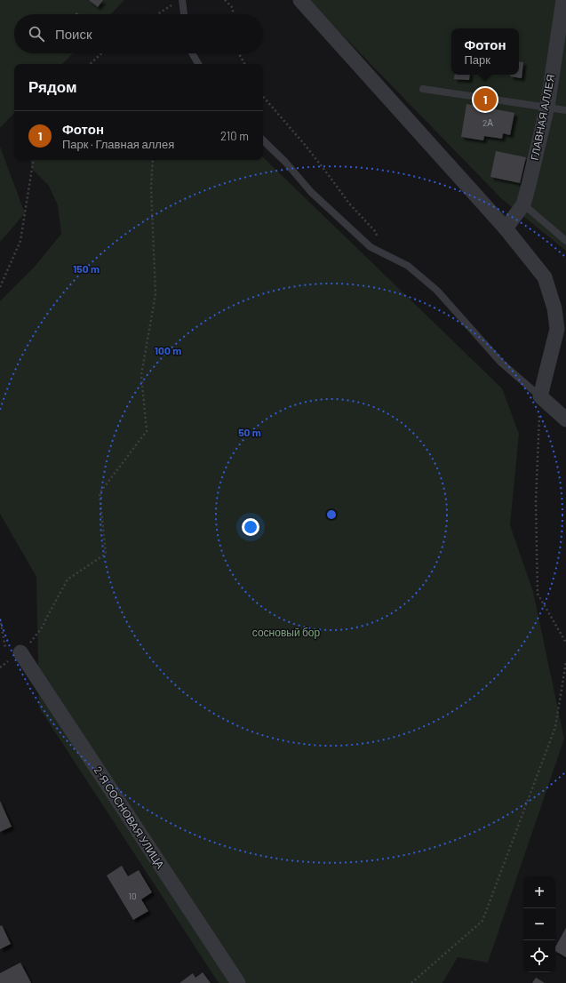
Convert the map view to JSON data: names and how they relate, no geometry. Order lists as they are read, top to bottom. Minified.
{"streets":{"street":["ГЛАВНАЯ АЛЛЕЯ","2-Я СОСНОВАЯ УЛИЦА"]},"parks":["сосновый бор"],"house_numbers":["2А","10"],"page":{"search":"Поиск","popup":["Фотон","Парк"],"heading":"Рядом","pins":"1","list":[{"mark":"1","name":"Фотон","note":"Парк · Главная аллея","value":"210 m"}],"map_buttons":["+","−"]},"rings":["150 m","100 m","50 m"]}
